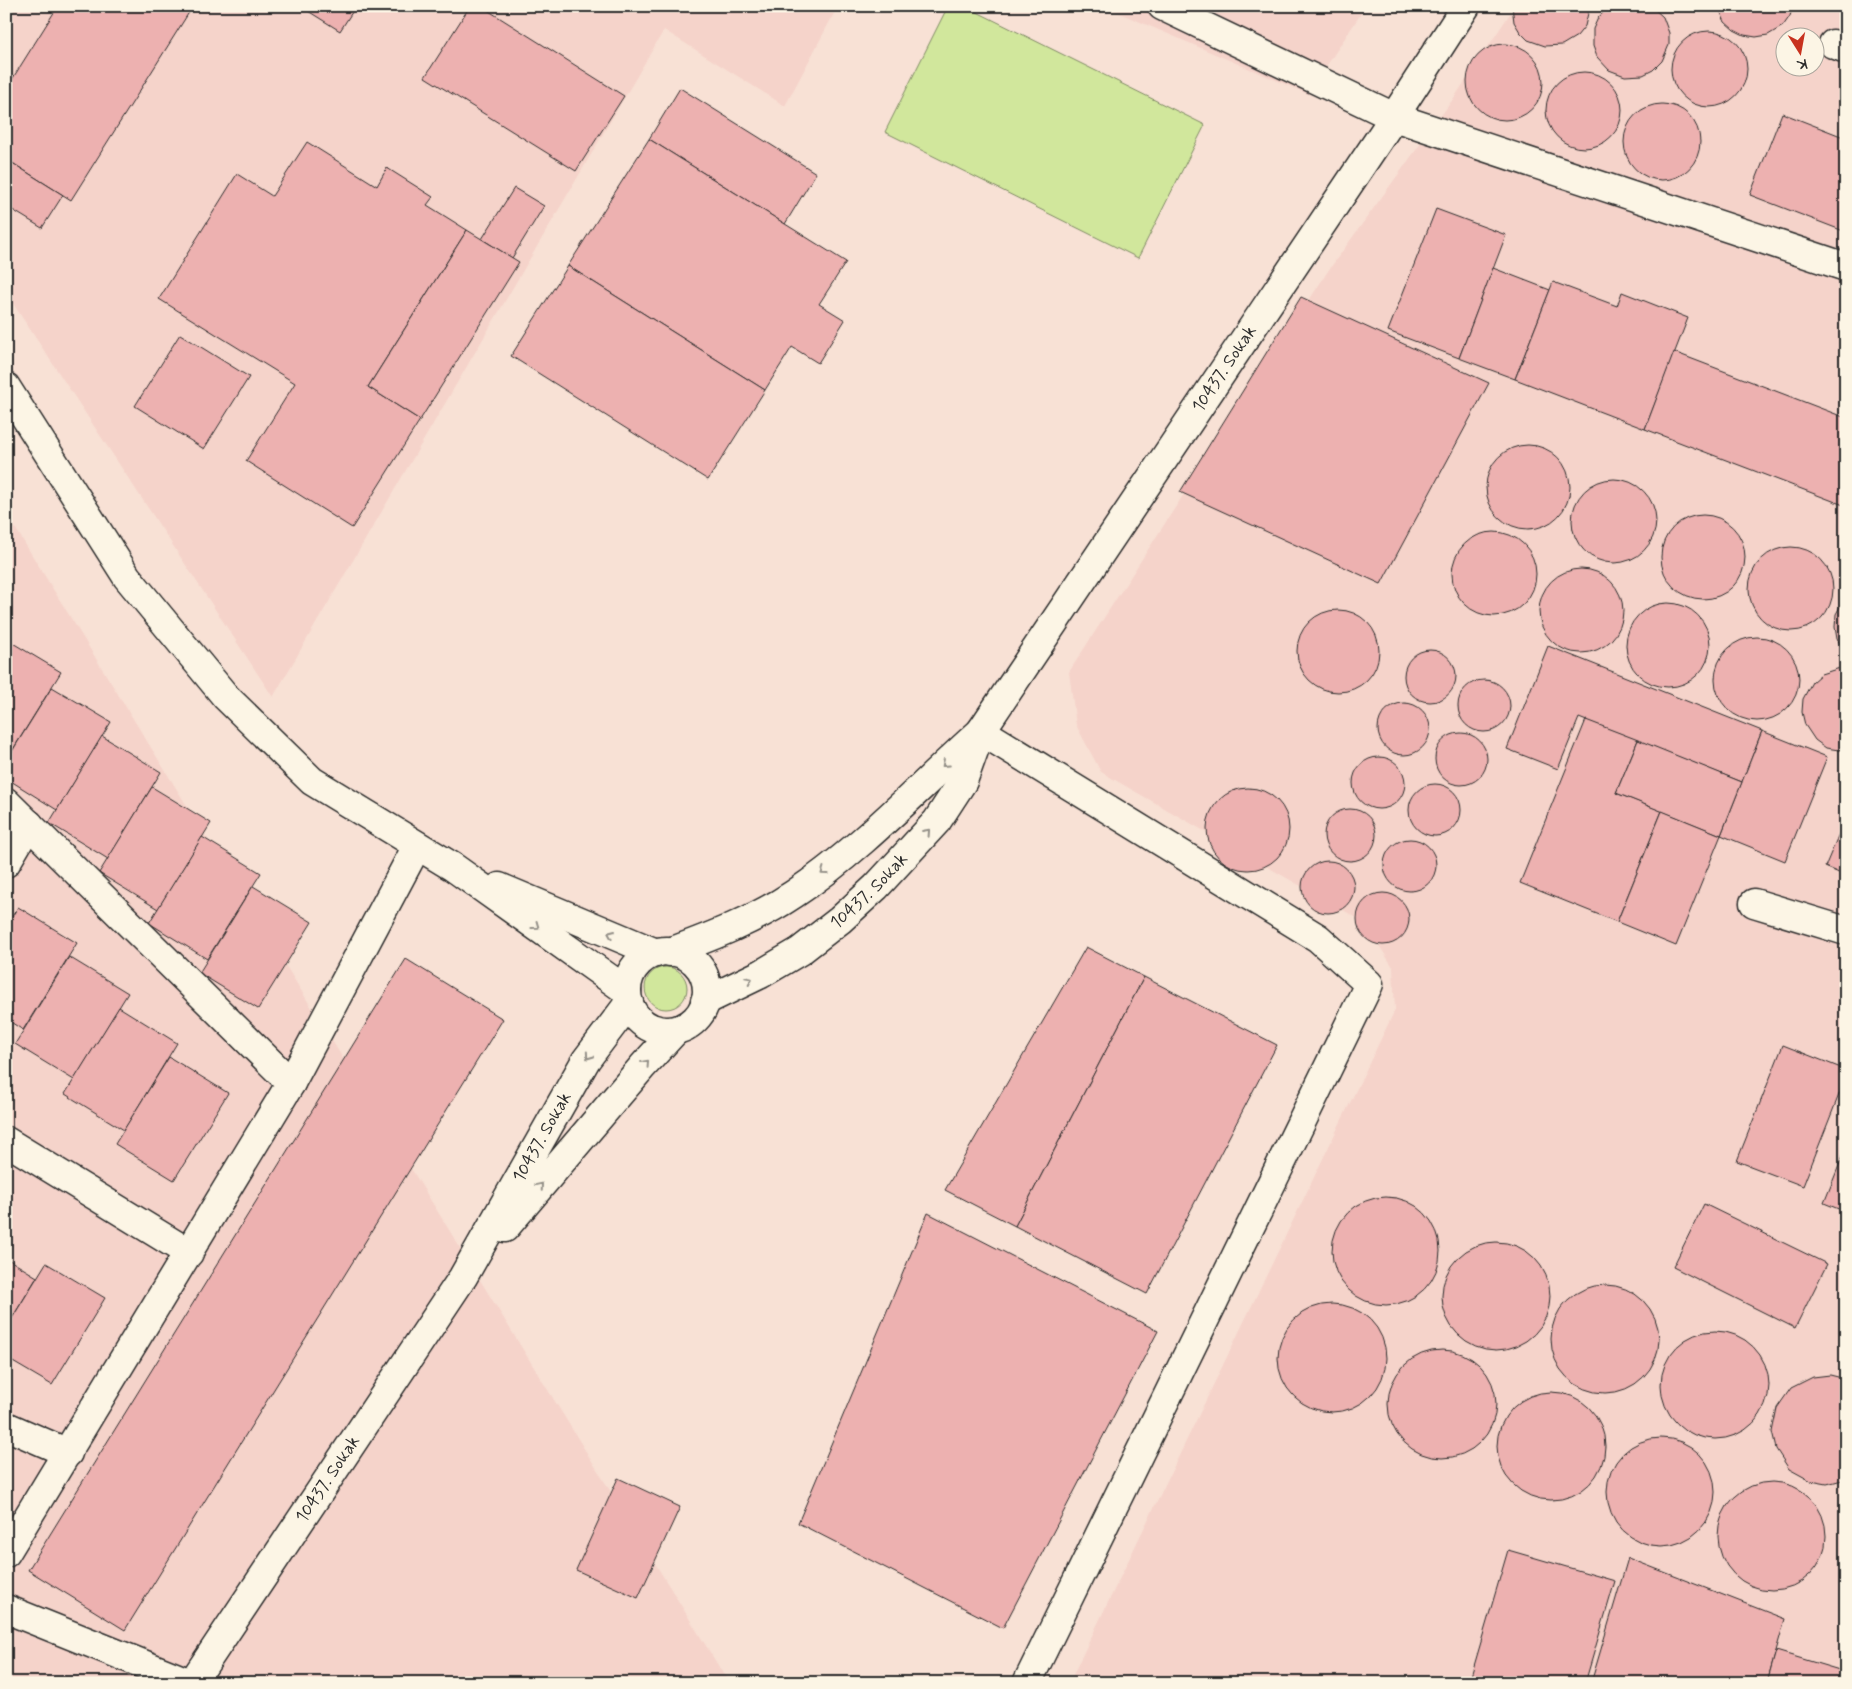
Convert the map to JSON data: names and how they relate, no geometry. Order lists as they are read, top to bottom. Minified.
{"streets":{"street":["10437. Sokak"]},"north":"bottom"}
